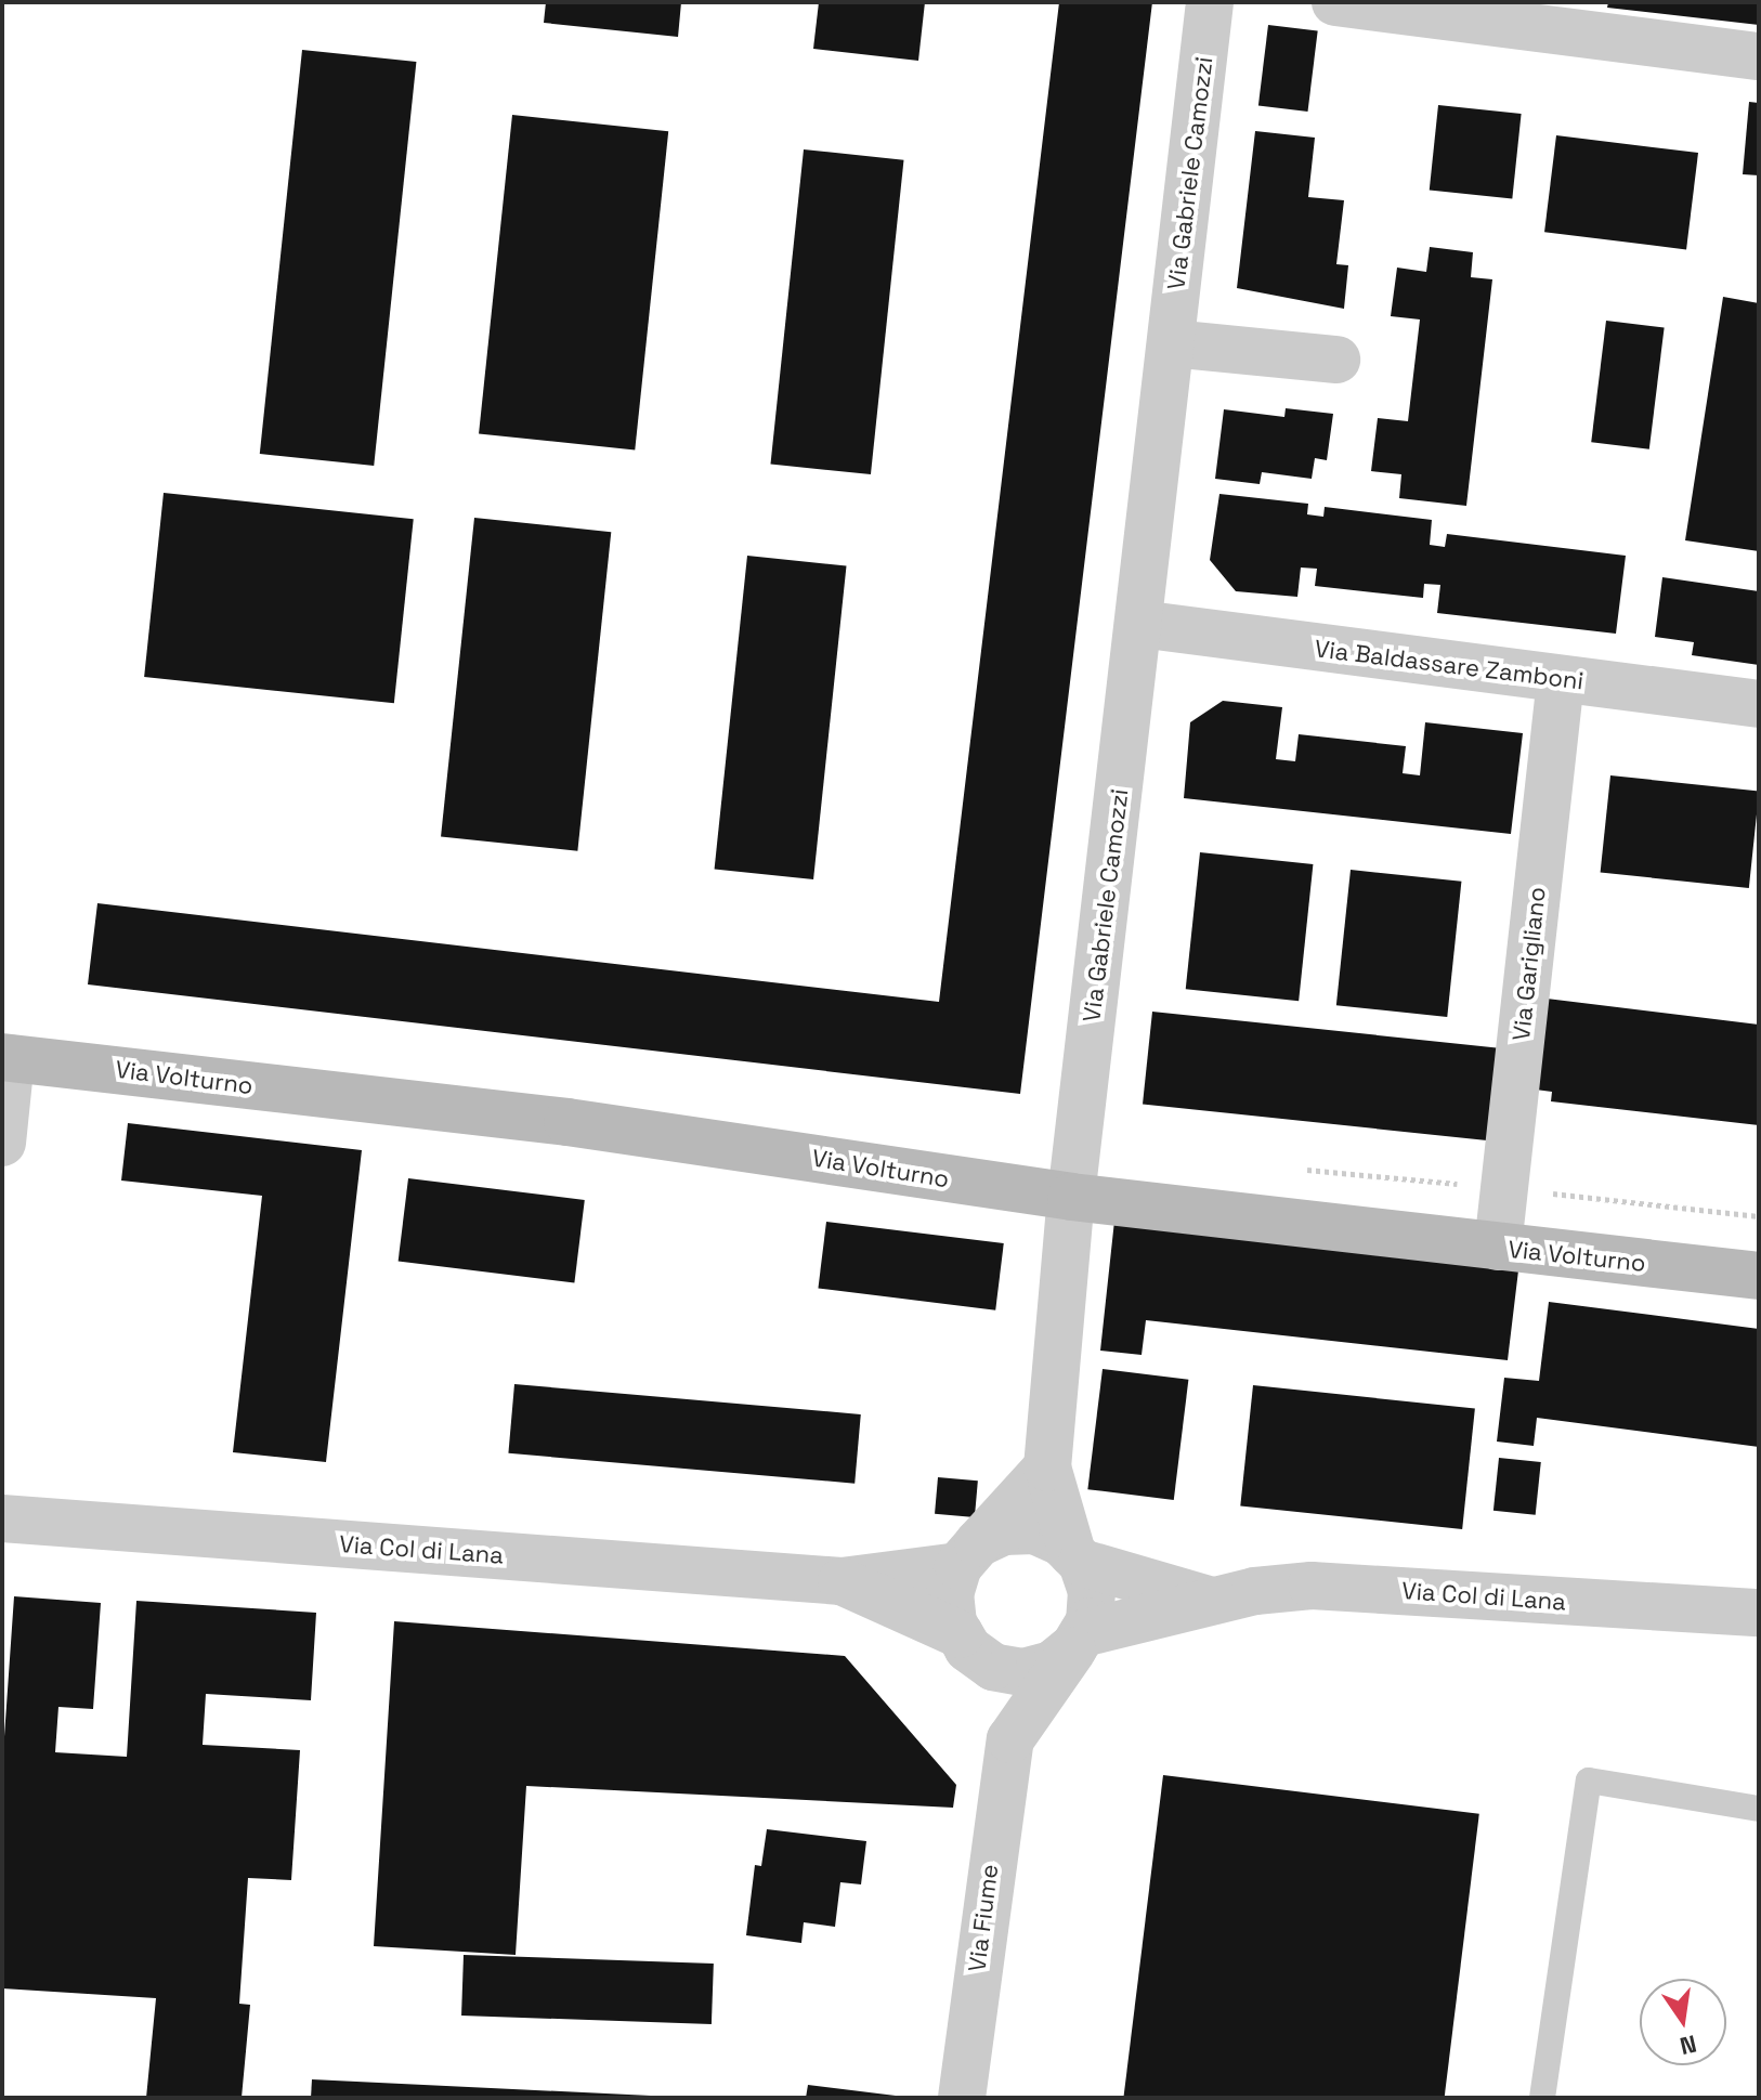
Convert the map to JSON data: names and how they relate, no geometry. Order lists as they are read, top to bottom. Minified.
{"streets":{"street":["Via Gabriele Camozzi","Via Baldassare Zamboni","Via Garigliano","Via Volturno","Via Col di Lana","Via Fiume"]},"crossings":[["Via Gabriele Camozzi","Via Baldassare Zamboni"],["Via Gabriele Camozzi","Via Volturno"],["Via Gabriele Camozzi","Via Col di Lana"],["Via Gabriele Camozzi","Via Fiume"],["Via Baldassare Zamboni","Via Garigliano"],["Via Garigliano","Via Volturno"],["Via Col di Lana","Via Fiume"]],"north":"bottom"}
